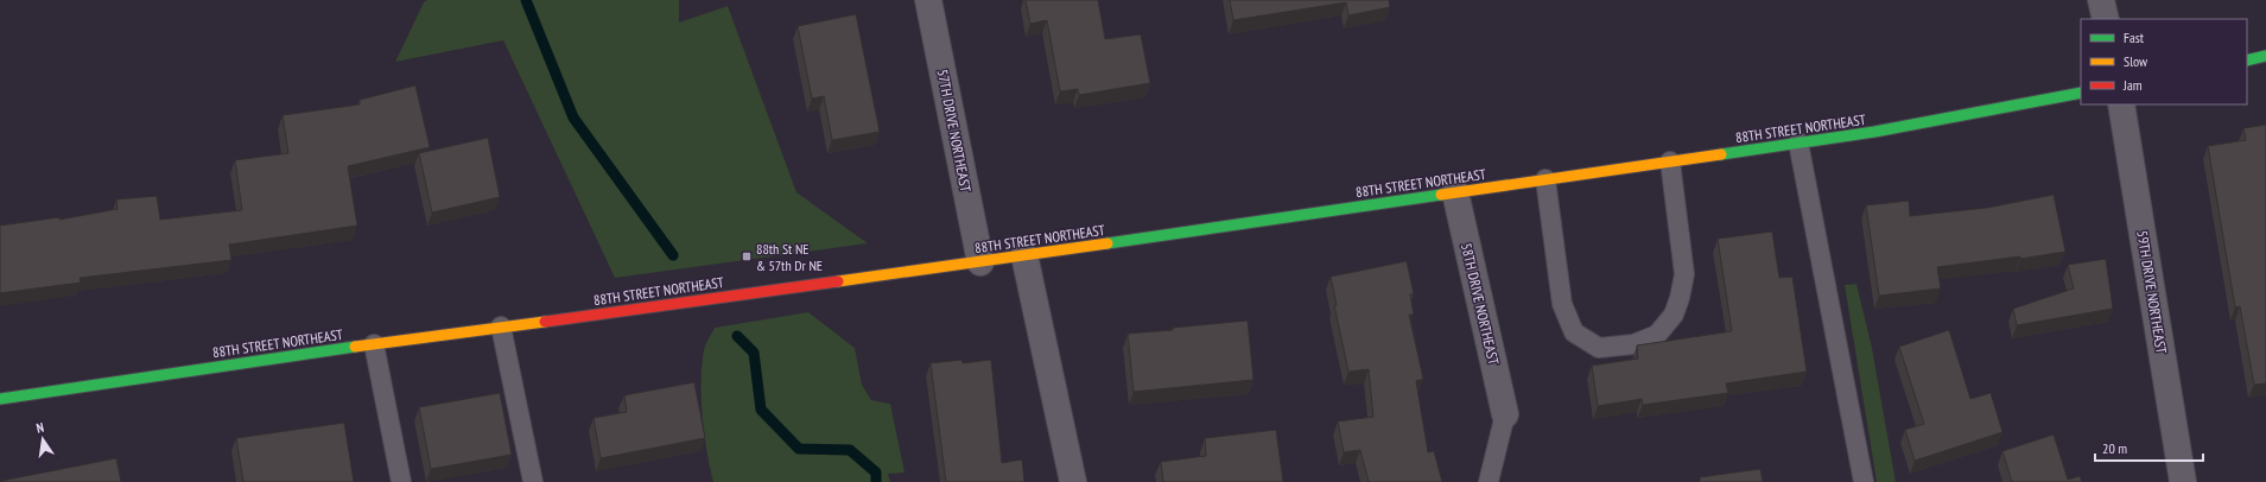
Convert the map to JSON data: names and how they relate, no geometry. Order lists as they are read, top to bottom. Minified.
{"streets":{"main road":["88TH STREET NORTHEAST"],"street":["57TH DRIVE NORTHEAST","59TH DRIVE NORTHEAST","58TH DRIVE NORTHEAST"]},"crossings":[["88TH STREET NORTHEAST","57TH DRIVE NORTHEAST"],["88TH STREET NORTHEAST","58TH DRIVE NORTHEAST"]],"places":{"transit":["88th St NE & 57th Dr NE"]},"legend":["Fast","Slow","Jam"],"scale_bar":"20 m","north":"top"}
